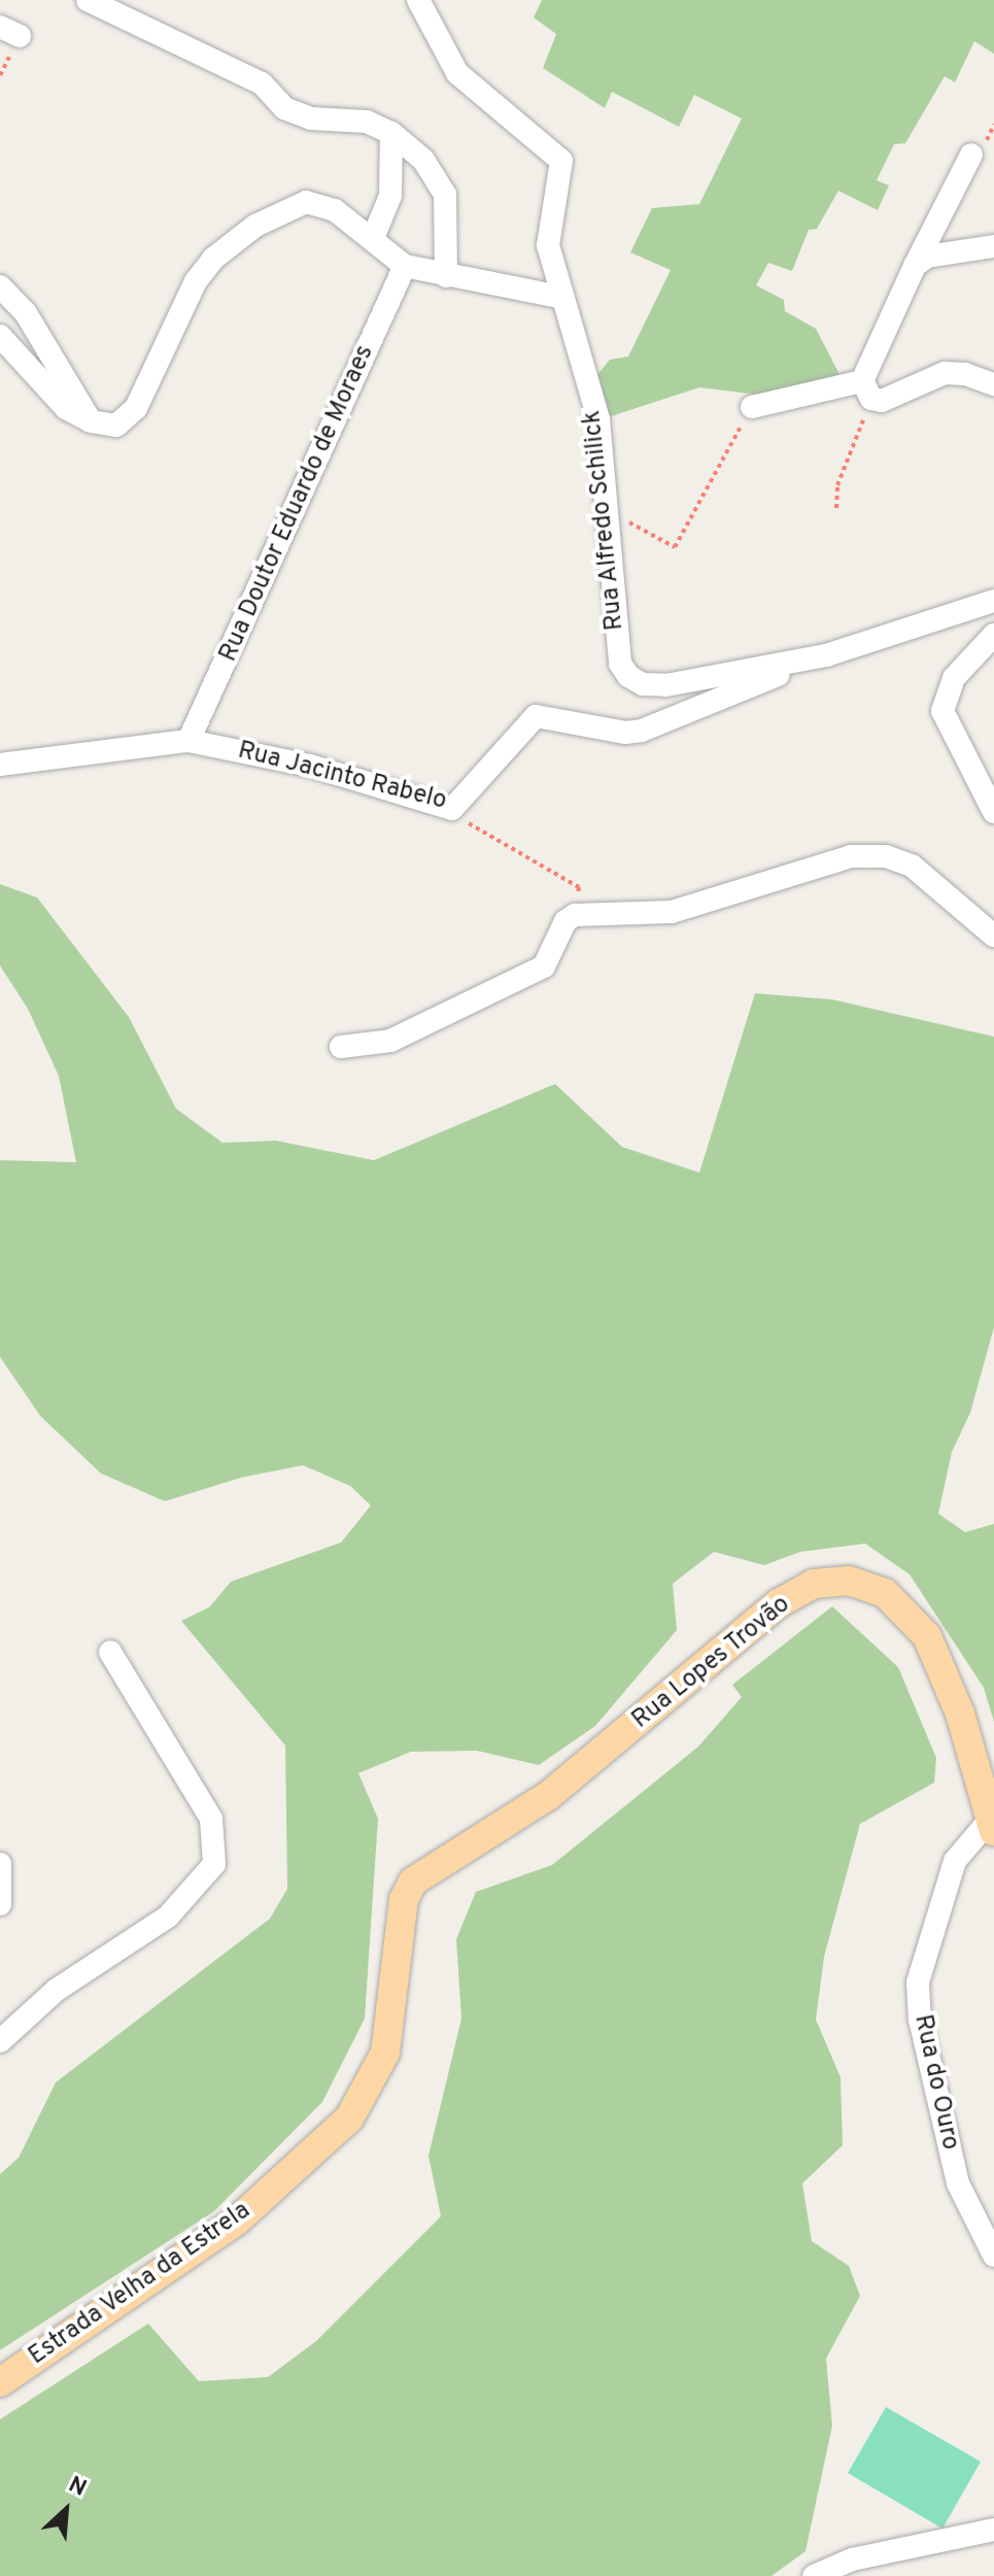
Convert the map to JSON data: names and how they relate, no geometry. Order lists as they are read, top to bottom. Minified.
{"streets":{"main road":["Rua Lopes Trovão","Estrada Velha da Estrela"],"street":["Rua Doutor Eduardo de Moraes","Rua Alfredo Schilick","Rua Jacinto Rabelo","Rua do Ouro"]},"crossings":[["Rua Doutor Eduardo de Moraes","Rua Jacinto Rabelo"],["Rua Alfredo Schilick","Rua Jacinto Rabelo"],["Rua Lopes Trovão","Rua do Ouro"],["Rua Lopes Trovão","Estrada Velha da Estrela"]],"north":"top right"}
